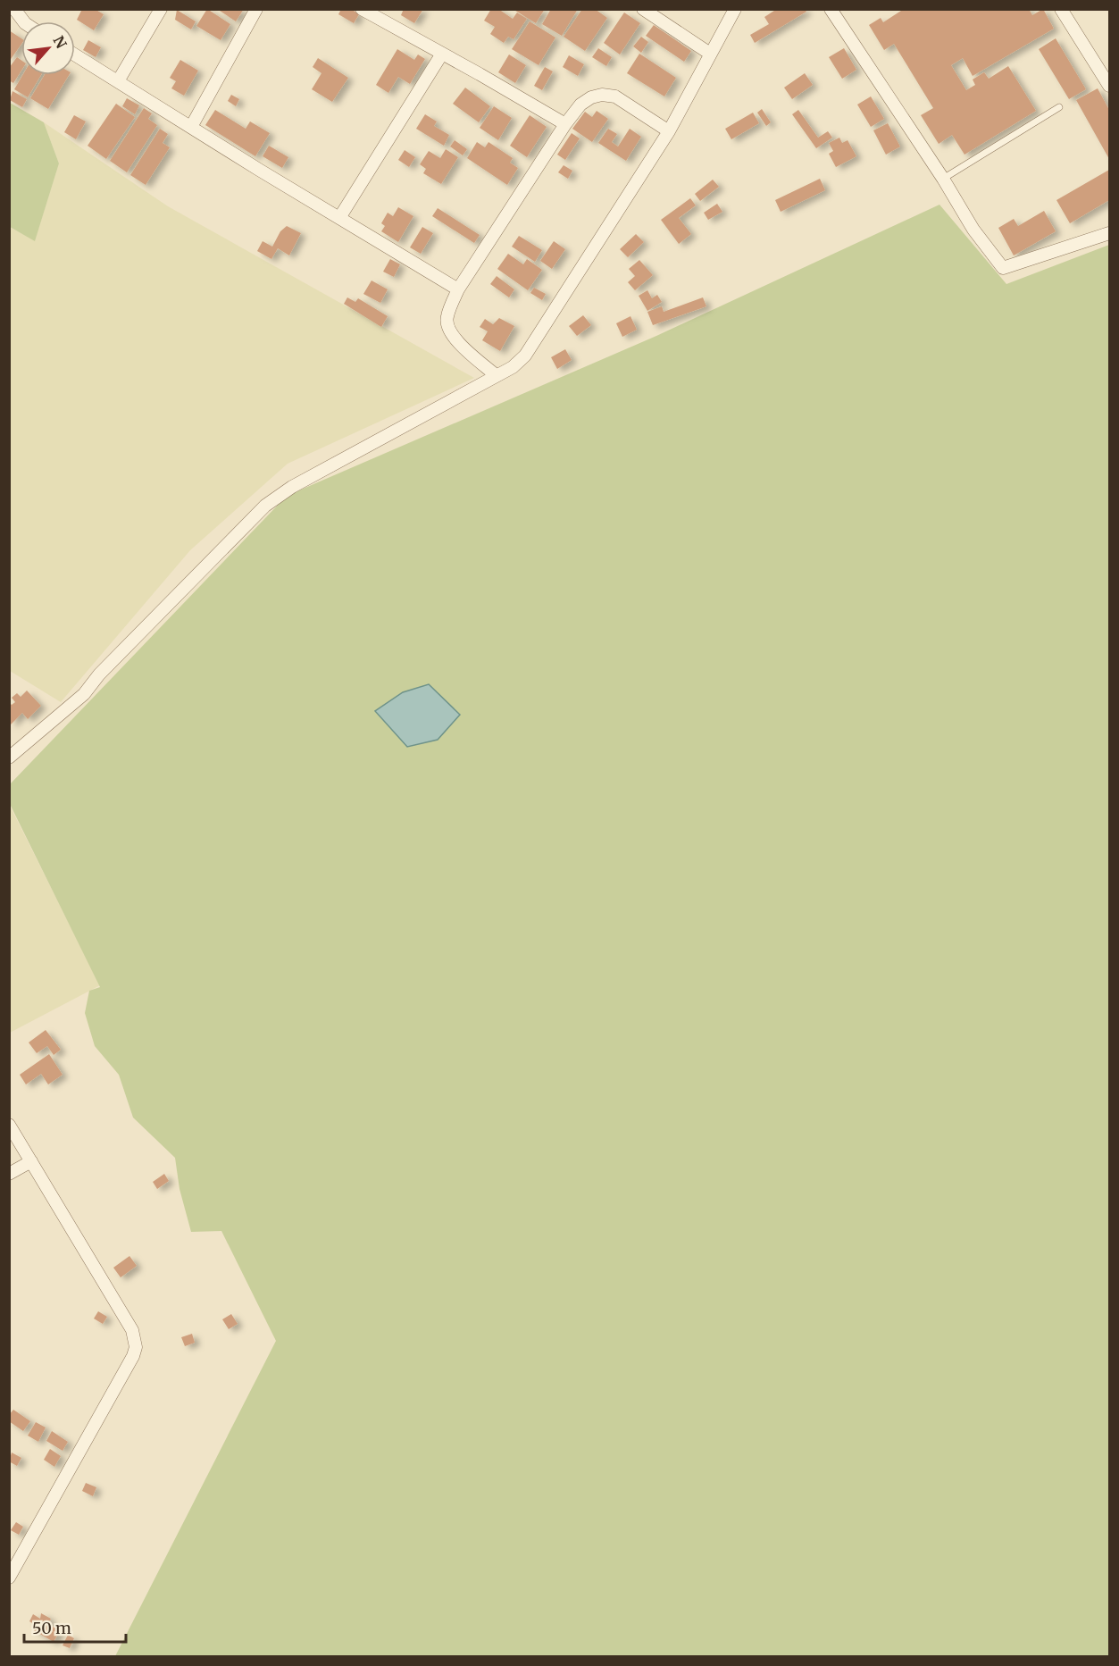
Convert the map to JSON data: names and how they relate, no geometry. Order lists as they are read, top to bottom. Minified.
{"scale_bar":"50 m","north":"top right"}
